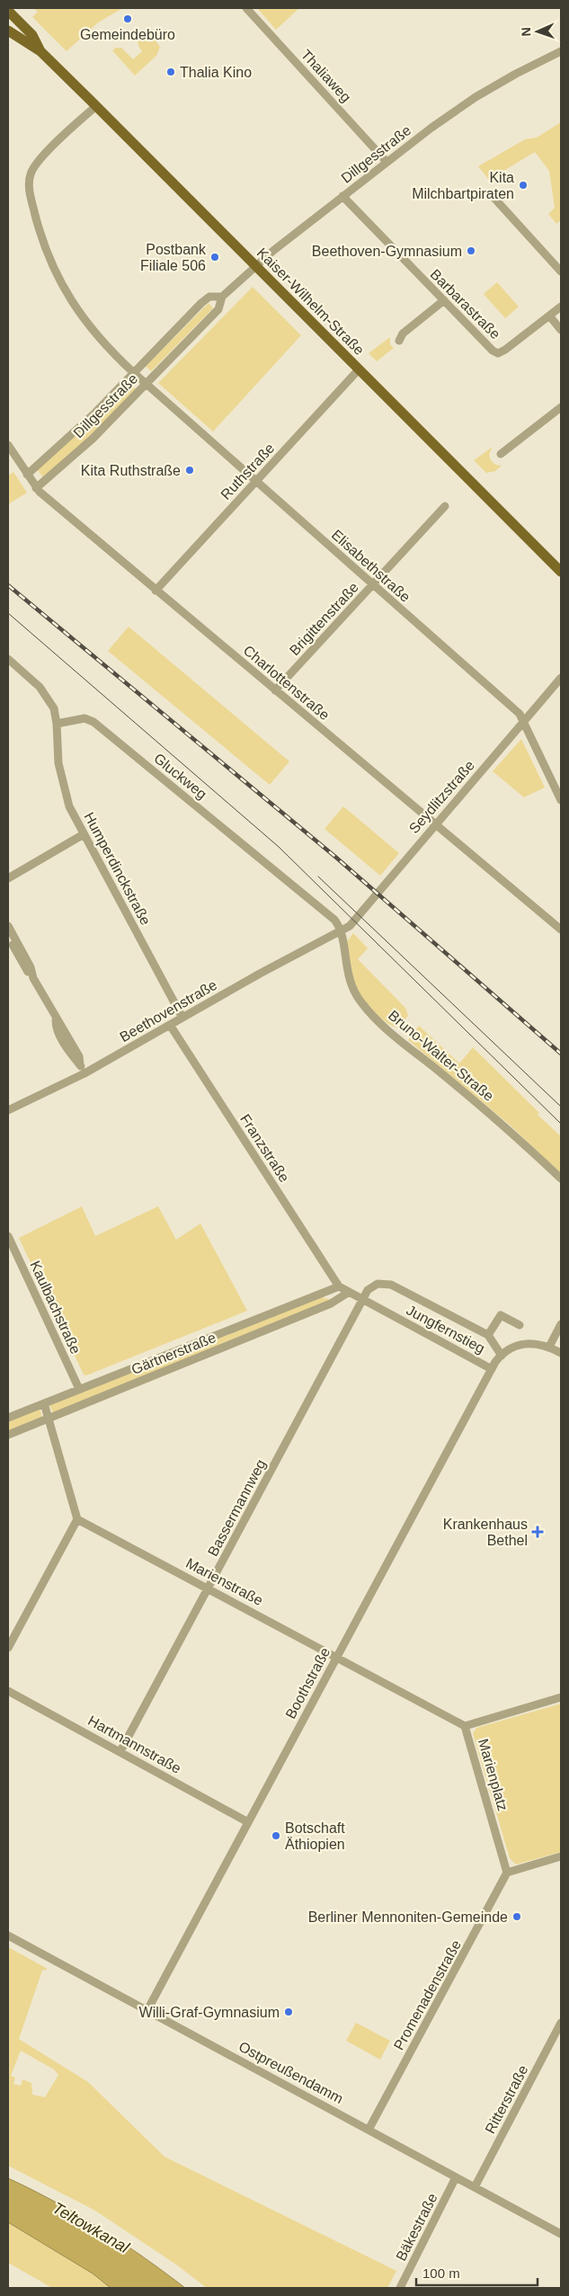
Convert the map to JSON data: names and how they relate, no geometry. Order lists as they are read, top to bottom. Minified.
{"streets":{"main road":["Kaiser-Wilhelm-Straße"],"street":["Thaliaweg","Dillgesstraße","Barbarastraße","Ruthstraße","Elisabethstraße","Brigittenstraße","Charlottenstraße","Gluckweg","Seydlitzstraße","Humperdinckstraße","Beethovenstraße","Bruno-Walter-Straße","Franzstraße","Kaulbachstraße","Jungfernstieg","Gärtnerstraße","Bassermannweg","Marienstraße","Boothstraße","Hartmannstraße","Marienplatz","Promenadenstraße","Ostpreußendamm","Ritterstraße","Bäkestraße"]},"crossings":[["Thaliaweg","Dillgesstraße"],["Dillgesstraße","Kaiser-Wilhelm-Straße"],["Dillgesstraße","Barbarastraße"],["Dillgesstraße","Elisabethstraße"],["Dillgesstraße","Charlottenstraße"],["Kaiser-Wilhelm-Straße","Ruthstraße"],["Kaiser-Wilhelm-Straße","Elisabethstraße"],["Ruthstraße","Elisabethstraße"],["Ruthstraße","Charlottenstraße"],["Elisabethstraße","Brigittenstraße"],["Elisabethstraße","Seydlitzstraße"],["Brigittenstraße","Charlottenstraße"],["Charlottenstraße","Seydlitzstraße"],["Gluckweg","Seydlitzstraße"],["Gluckweg","Humperdinckstraße"],["Gluckweg","Beethovenstraße"],["Gluckweg","Bruno-Walter-Straße"],["Seydlitzstraße","Beethovenstraße"],["Seydlitzstraße","Bruno-Walter-Straße"],["Humperdinckstraße","Beethovenstraße"],["Beethovenstraße","Bruno-Walter-Straße"],["Beethovenstraße","Franzstraße"],["Franzstraße","Jungfernstieg"],["Franzstraße","Gärtnerstraße"],["Kaulbachstraße","Gärtnerstraße"],["Jungfernstieg","Gärtnerstraße"],["Jungfernstieg","Bassermannweg"],["Jungfernstieg","Boothstraße"],["Bassermannweg","Marienstraße"],["Bassermannweg","Hartmannstraße"],["Marienstraße","Boothstraße"],["Marienstraße","Marienplatz"],["Boothstraße","Hartmannstraße"],["Boothstraße","Ostpreußendamm"],["Marienplatz","Promenadenstraße"],["Promenadenstraße","Ostpreußendamm"],["Ostpreußendamm","Ritterstraße"],["Ostpreußendamm","Bäkestraße"]],"water":["Teltowkanal"],"places":{"other":["Gemeindebüro","Thalia Kino","Kita Milchbartpiraten","Beethoven-Gymnasium","Postbank Filiale 506","Kita Ruthstraße","Botschaft Äthiopien","Berliner Mennoniten-Gemeinde","Willi-Graf-Gymnasium"],"health":["Krankenhaus Bethel"]},"scale_bar":"100 m","north":"left"}
